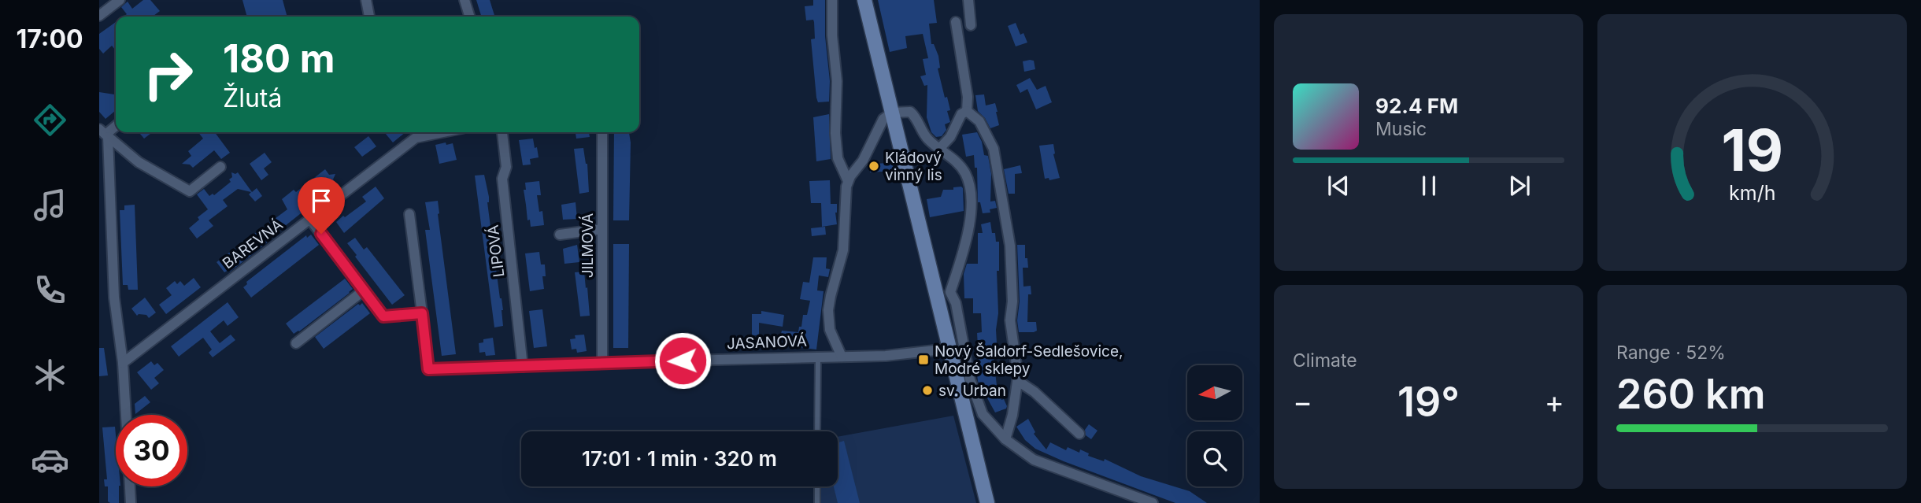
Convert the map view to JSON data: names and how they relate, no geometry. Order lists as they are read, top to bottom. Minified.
{"streets":{"street":["BAREVNÁ","JILMOVÁ","LIPOVÁ","JASANOVÁ"]},"crossings":[["JILMOVÁ","JASANOVÁ"],["LIPOVÁ","JASANOVÁ"]],"places":{"other":["Kládový vinný lis","sv. Urban"],"transit":["Nový Šaldorf-Sedlešovice, Modré sklepy"]},"north":"left","page":{"tabs":"17:00","turn":["180 m","Žlutá"],"song":["92.4 FM","Music"],"tile":["Climate",["Range · 52%","260 km"]],"heat":["−","19°","+"],"limit":"30","trip":"17:01 · 1 min · 320 m","gauge":["19","km/h"]}}
